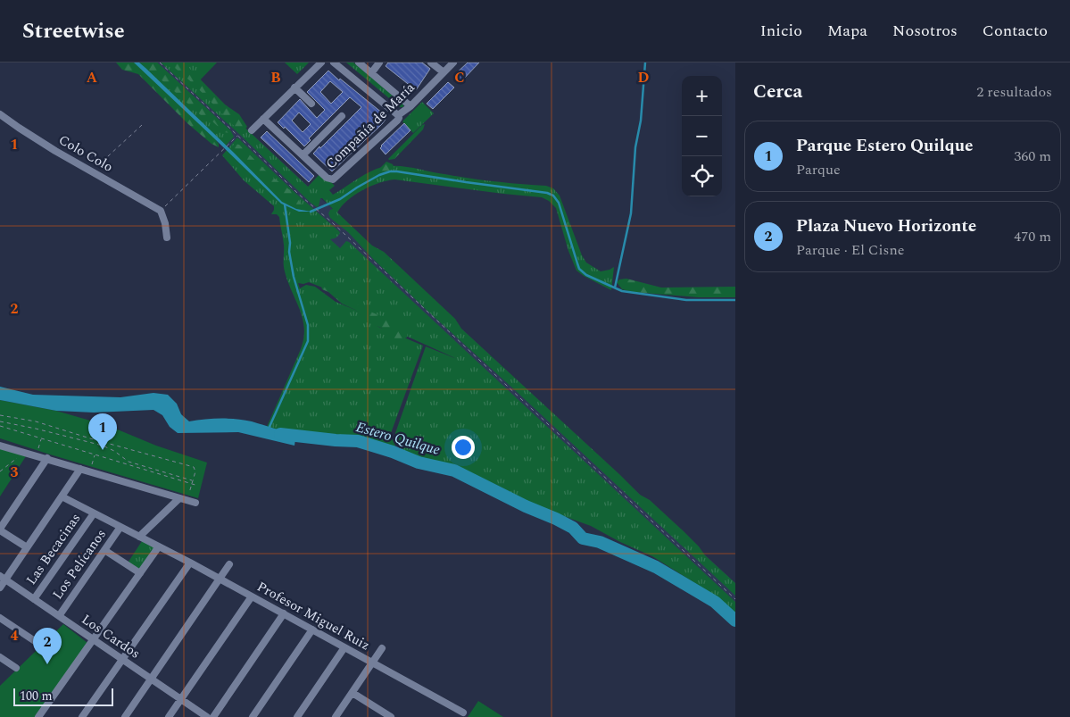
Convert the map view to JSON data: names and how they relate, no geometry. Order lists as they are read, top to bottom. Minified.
{"streets":{"street":["Compañía de María","Colo Colo","Las Becacinas","Los Pelícanos","Profesor Miguel Ruiz","Los Cardos"]},"crossings":[["Las Becacinas","Profesor Miguel Ruiz"],["Las Becacinas","Los Cardos"],["Los Pelícanos","Profesor Miguel Ruiz"],["Los Pelícanos","Los Cardos"]],"water":["Estero Quilque"],"scale_bar":"100 m","page":{"header":"Streetwise","nav":["Inicio","Mapa","Nosotros","Contacto"],"heading":["Cerca","2 resultados"],"map_buttons":["+","−"],"list":[{"mark":"1","name":"Parque Estero Quilque","note":"Parque","value":"360 m"},{"mark":"2","name":"Plaza Nuevo Horizonte","note":"Parque · El Cisne","value":"470 m"}],"pins":["1","2"],"scale":"100 m"},"grid":{"columns":["A","B","C","D"],"rows":["1","2","3","4"]}}
